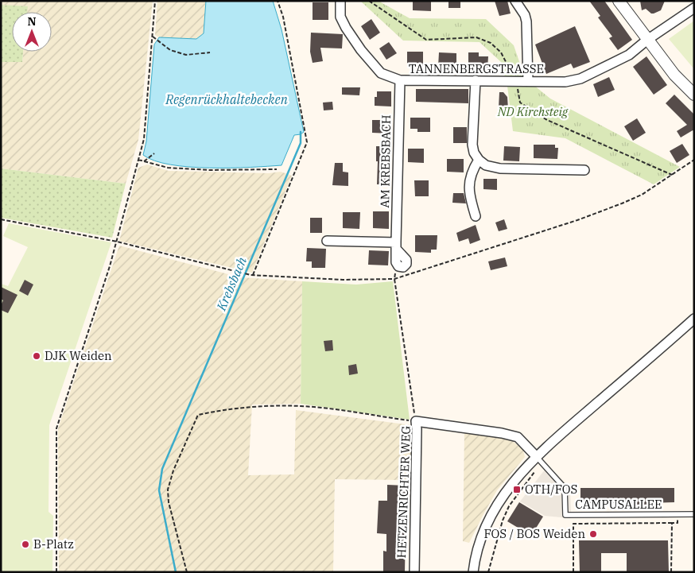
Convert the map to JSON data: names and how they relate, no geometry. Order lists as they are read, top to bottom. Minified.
{"streets":{"street":["TANNENBERGSTRASSE","AM KREBSBACH","HETZENRICHTER WEG"],"lane":["CAMPUSALLEE"]},"crossings":[["TANNENBERGSTRASSE","AM KREBSBACH"],["HETZENRICHTER WEG","CAMPUSALLEE"]],"water":["Regenrückhaltebecken","Krebsbach"],"parks":["ND Kirchsteig"],"places":{"other":["DJK Weiden","FOS / BOS Weiden","B-Platz"],"transit":["OTH/FOS"]},"north":"top"}
